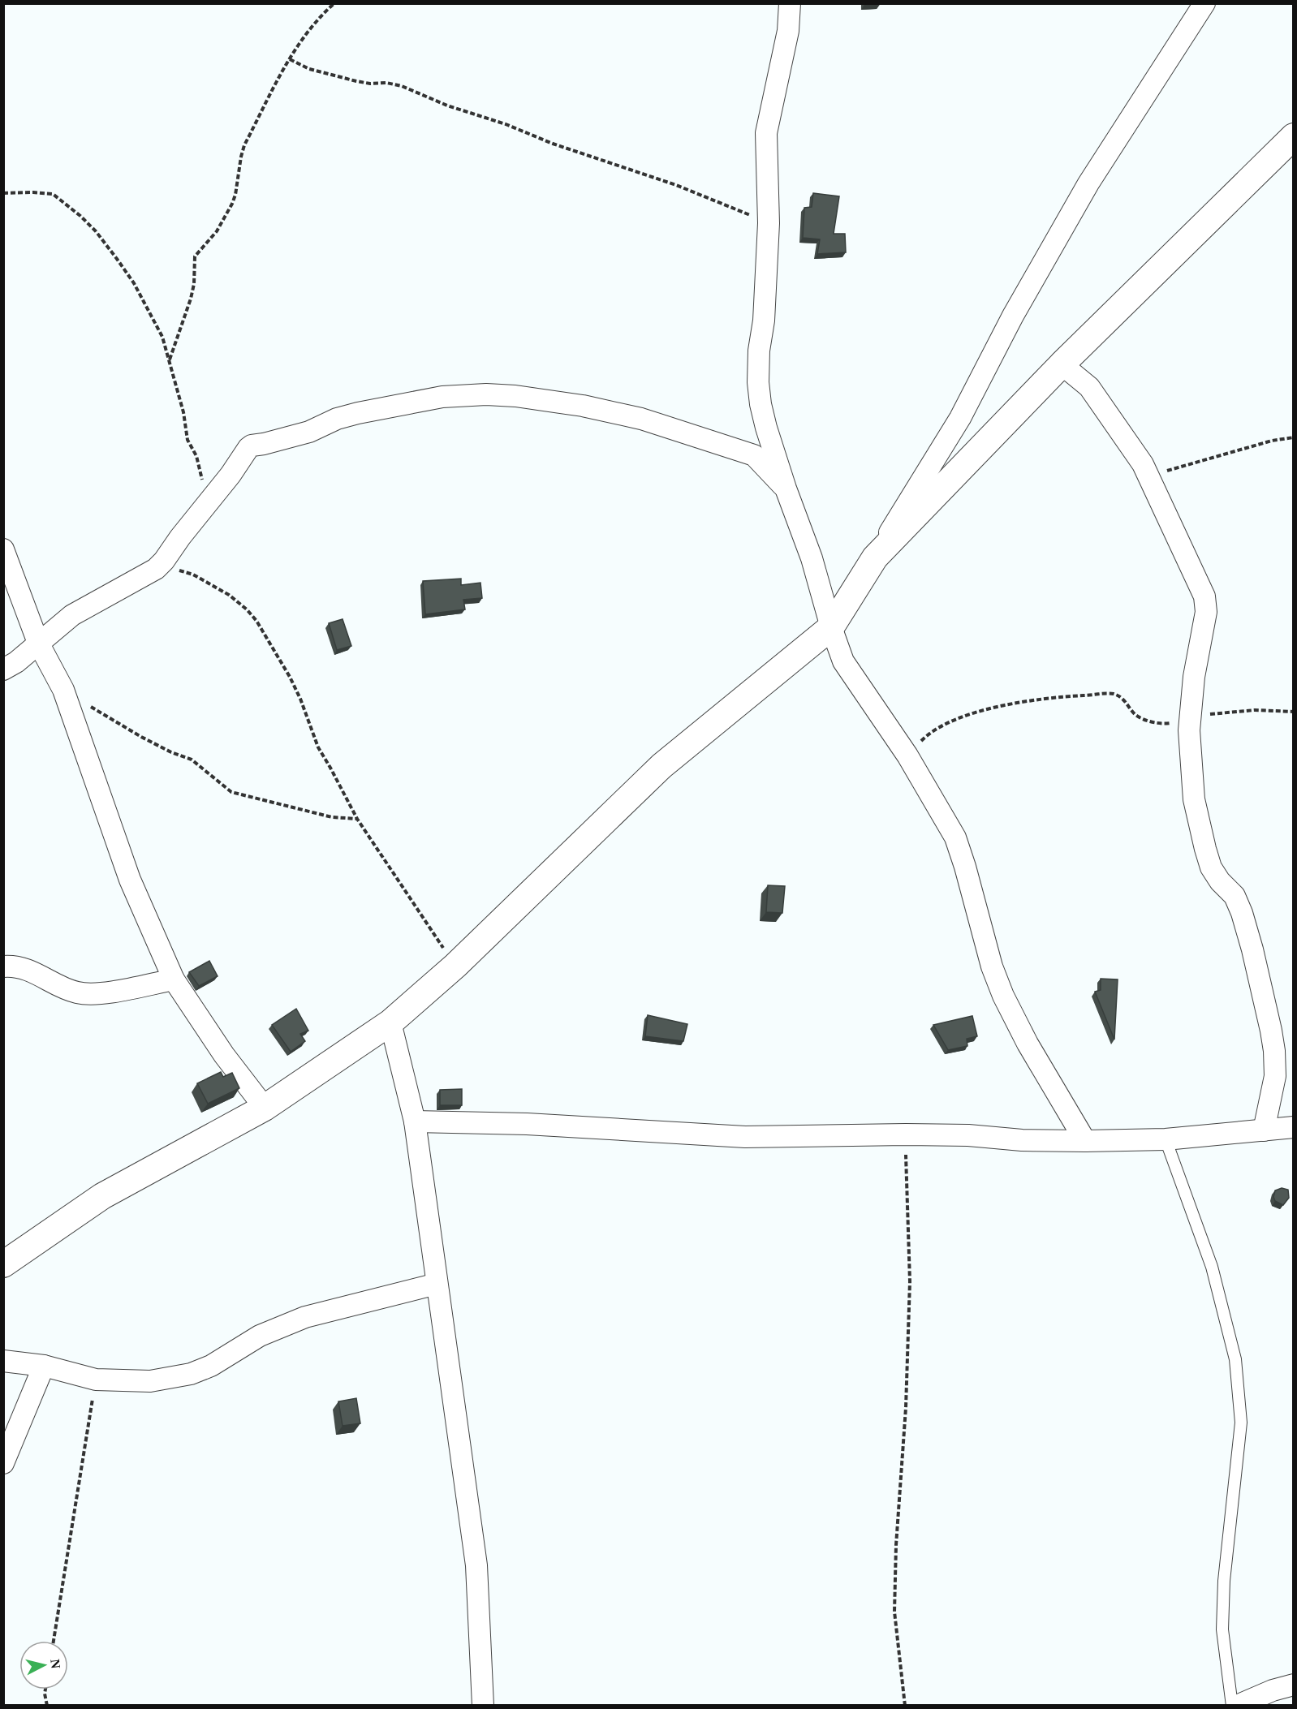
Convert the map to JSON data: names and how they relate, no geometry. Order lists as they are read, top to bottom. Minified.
{"north":"right"}
